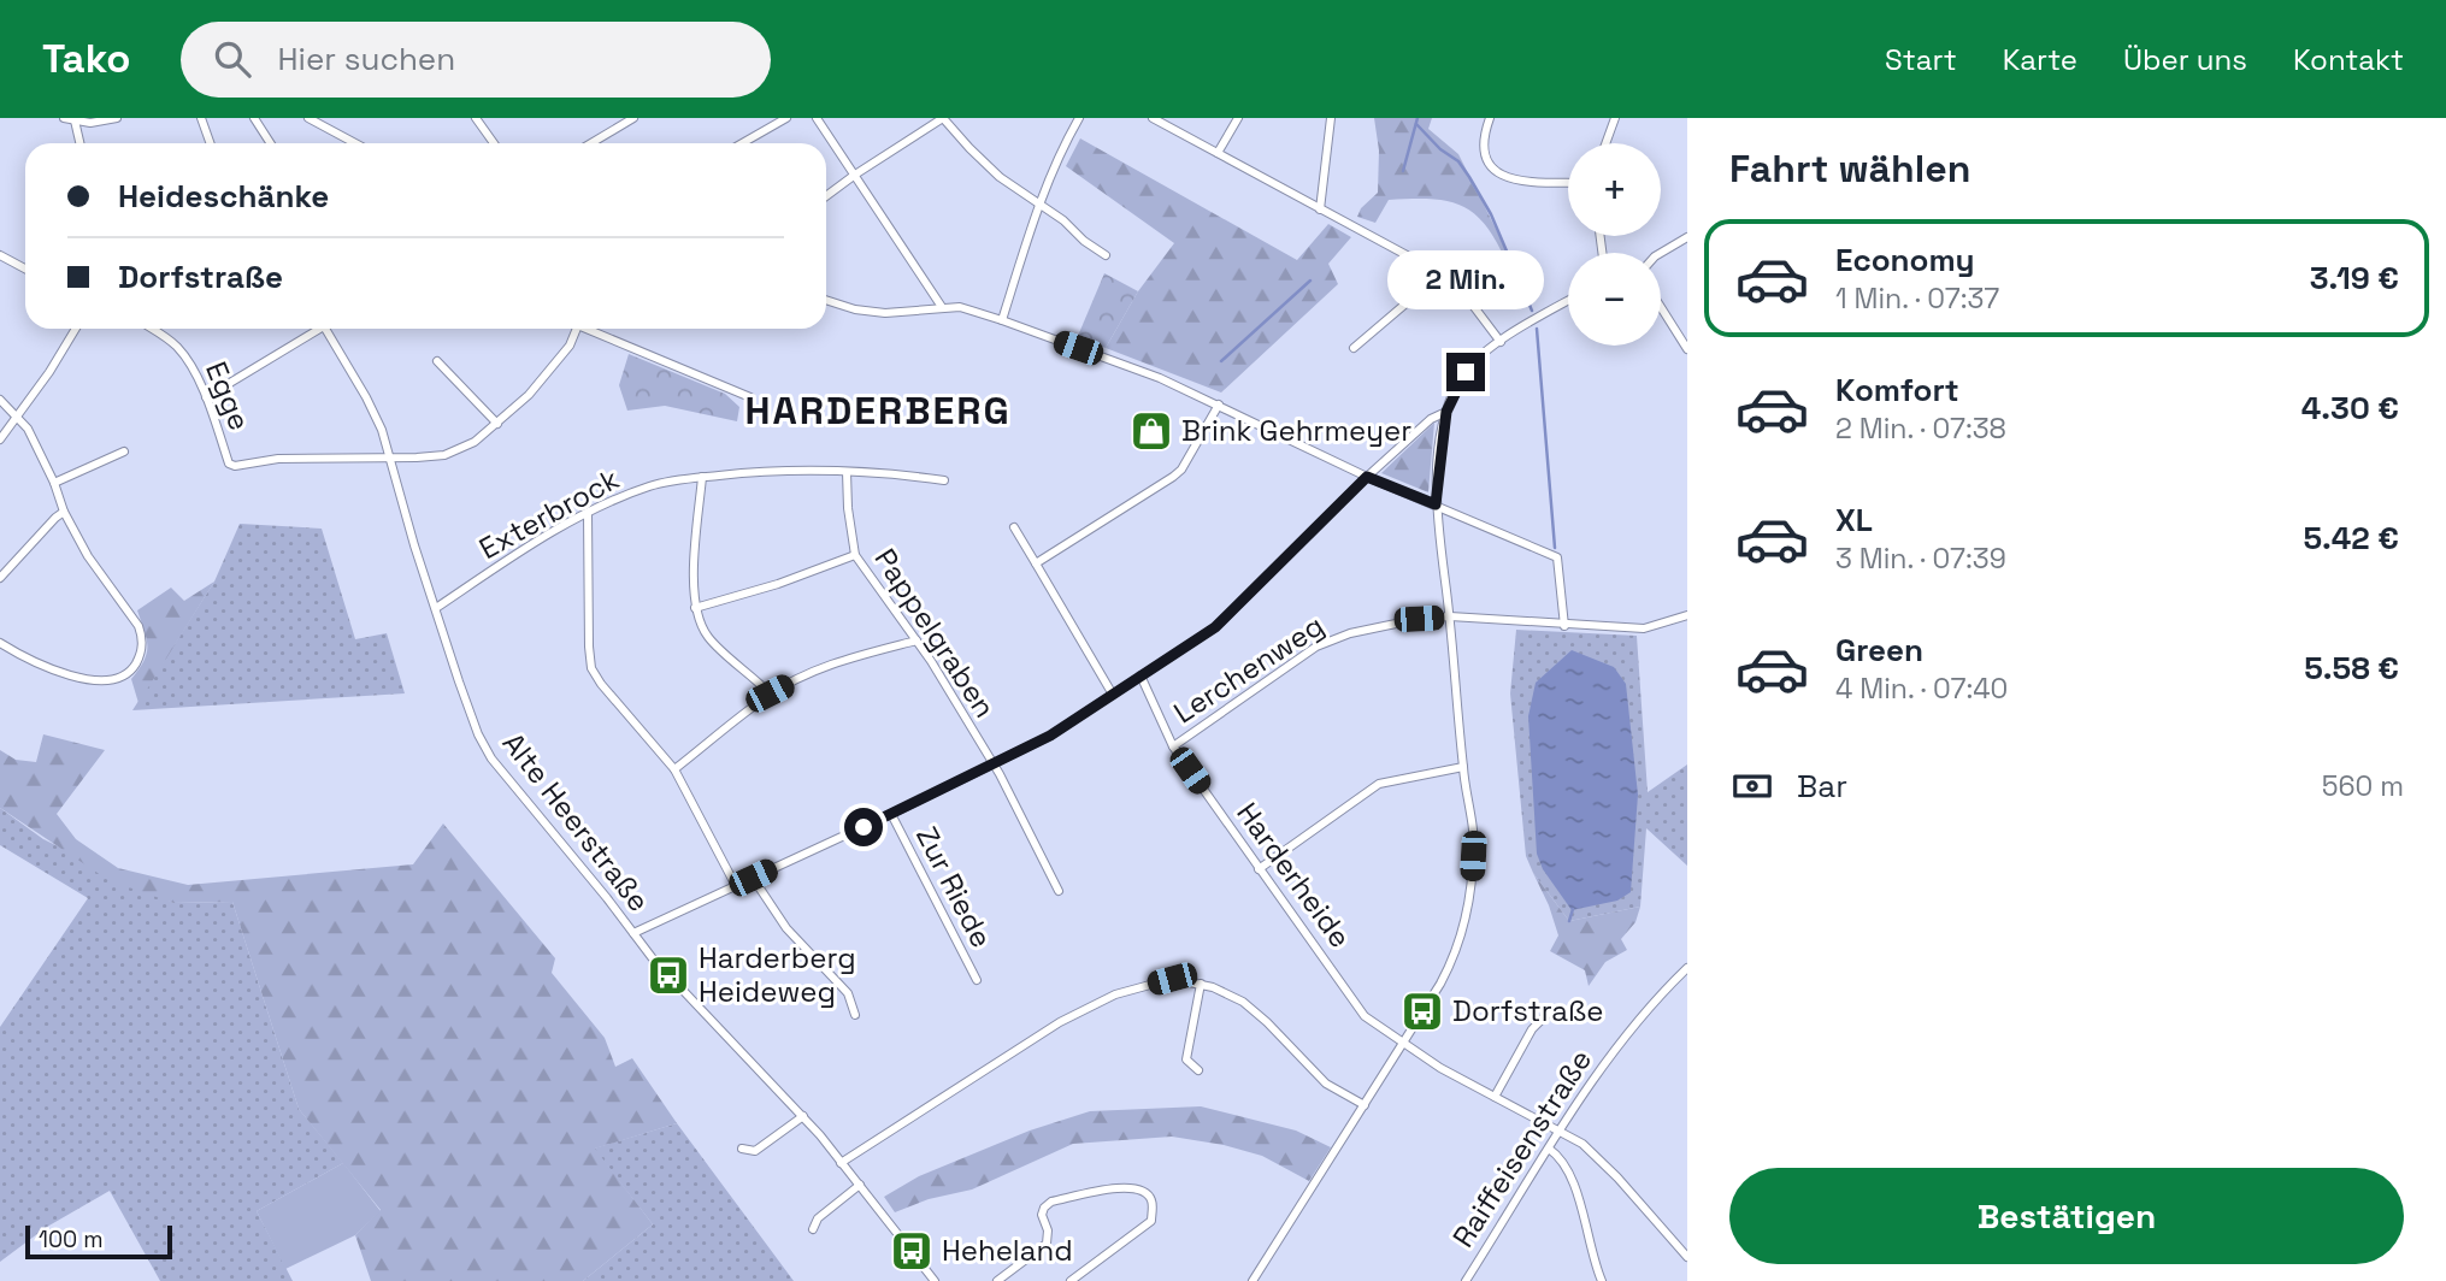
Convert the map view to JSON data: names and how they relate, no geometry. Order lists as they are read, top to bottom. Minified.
{"streets":{"street":["Egge","Exterbrock","Pappelgraben","Lerchenweg","Alte Heerstraße","Harderheide","Zur Riede","Raiffeisenstraße"]},"crossings":[["Egge","Alte Heerstraße"],["Exterbrock","Pappelgraben"],["Exterbrock","Alte Heerstraße"],["Lerchenweg","Harderheide"],["Harderheide","Raiffeisenstraße"]],"districts":["HARDERBERG"],"places":{"shop":["Brink Gehrmeyer"],"bus stop":["Harderberg Heideweg","Dorfstraße","Heheland"]},"scale_bar":"100 m","page":{"header":"Tako","search":"Hier suchen","nav":["Start","Karte","Über uns","Kontakt"],"heading":"Fahrt wählen","map_buttons":["+","−"],"banner":["Heideschänke","Dorfstraße"],"list":[{"name":"Economy","note":"1 Min. · 07:37","value":"3.19 €"},{"name":"Komfort","note":"2 Min. · 07:38","value":"4.30 €"},{"name":"XL","note":"3 Min. · 07:39","value":"5.42 €"},{"name":"Green","note":"4 Min. · 07:40","value":"5.58 €"}],"bubble":"2 Min.","pay":["Bar","560 m"],"buttons":"Bestätigen","scale":"100 m"}}
